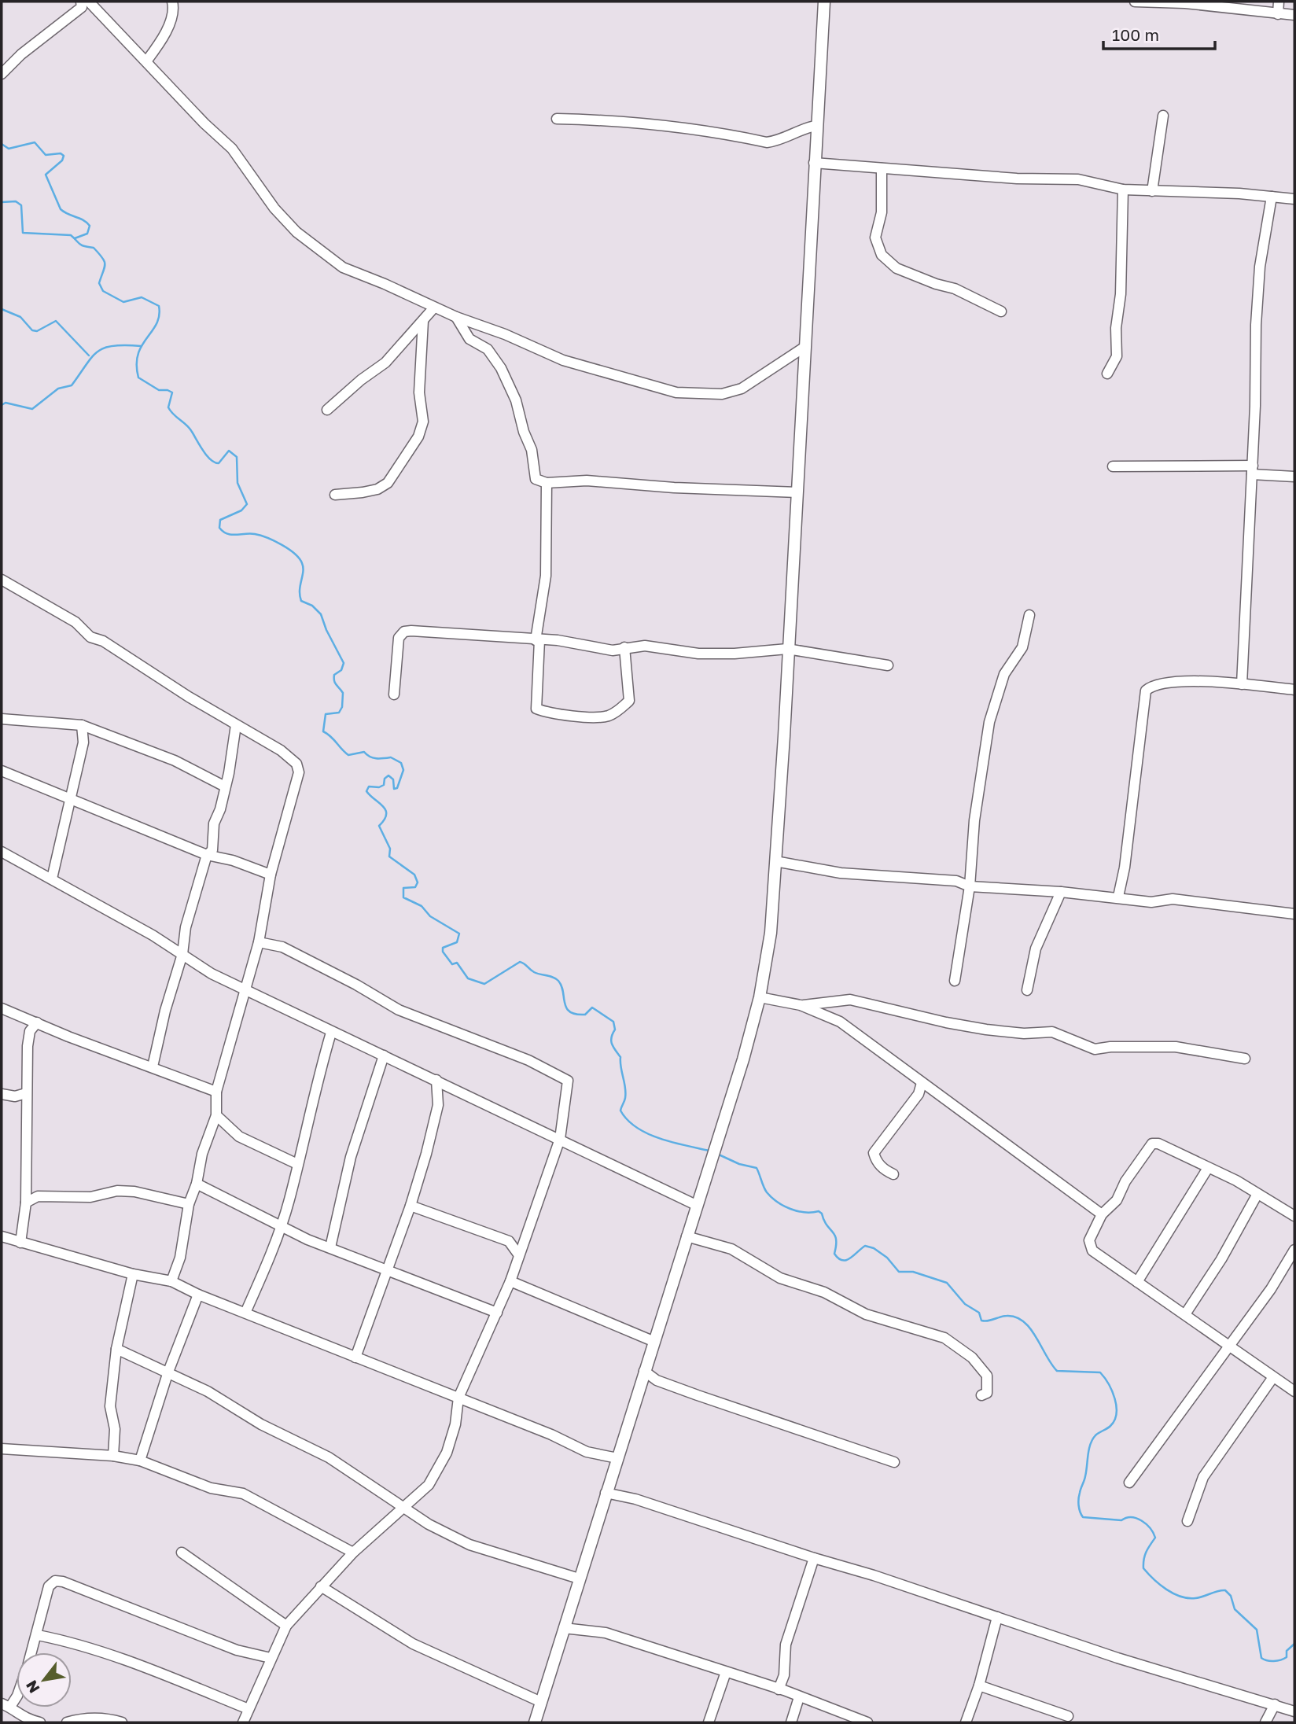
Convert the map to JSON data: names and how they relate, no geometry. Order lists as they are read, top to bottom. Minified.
{"scale_bar":"100 m","north":"bottom left"}
